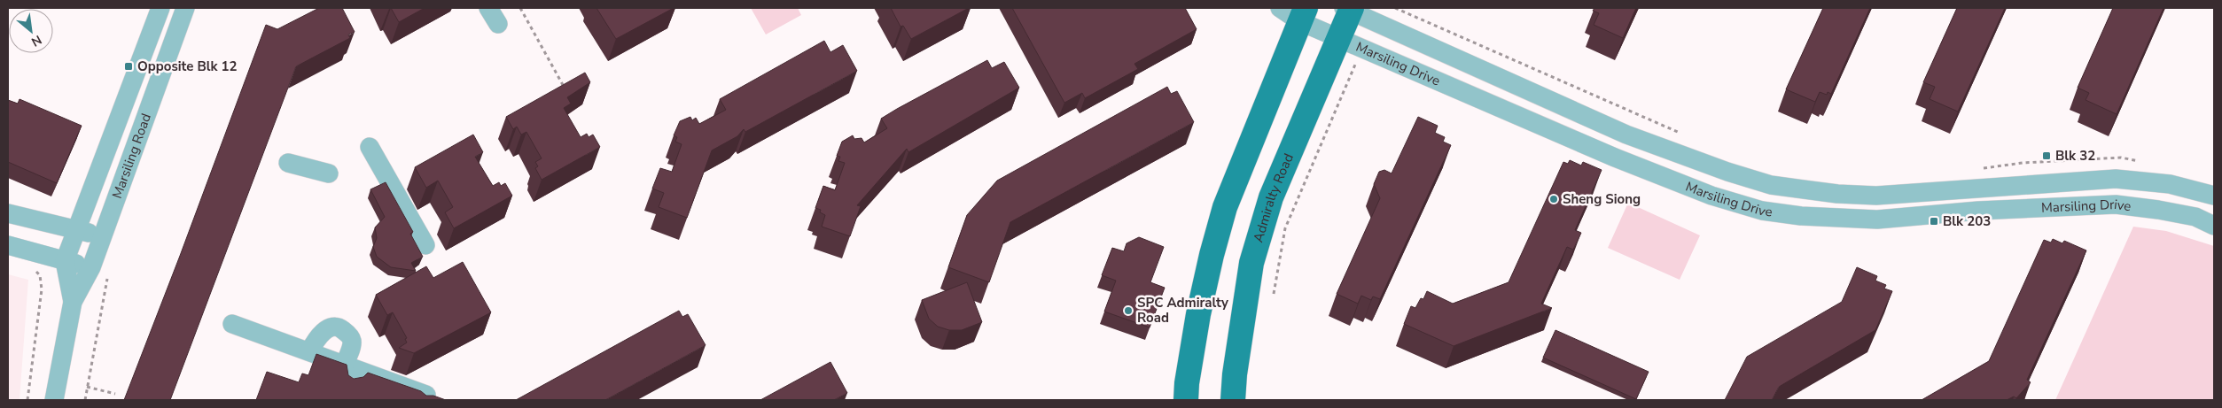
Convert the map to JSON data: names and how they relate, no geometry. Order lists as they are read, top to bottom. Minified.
{"streets":{"main road":["Admiralty Road"],"street":["Marsiling Drive","Marsiling Road"]},"crossings":[["Marsiling Drive","Admiralty Road"]],"places":{"transit":["Opposite Blk 12","Blk 32","Blk 203"],"other":["Sheng Siong","SPC Admiralty Road"]},"north":"bottom right"}
